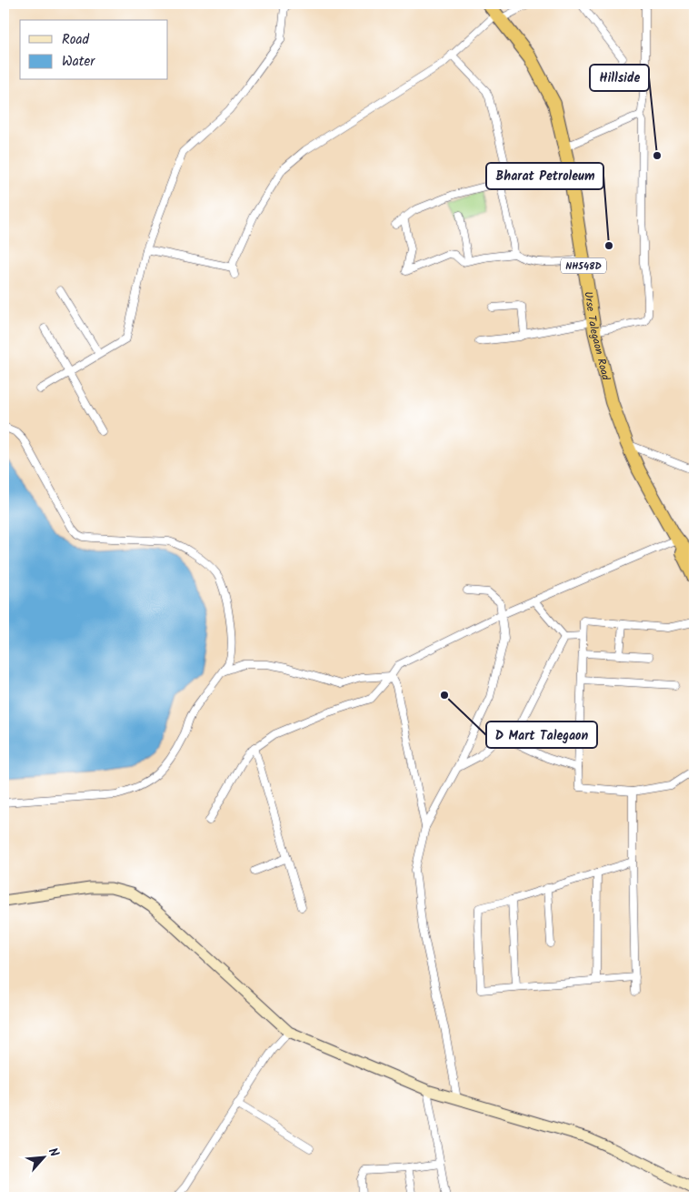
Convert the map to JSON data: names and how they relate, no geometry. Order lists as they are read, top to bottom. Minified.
{"streets":{"highway":["NH548D","Urse Talegaon Road"]},"crossings":[["NH548D","Urse Talegaon Road"]],"places":["Hillside","Bharat Petroleum","D Mart Talegaon"],"legend":["Road","Water"],"north":"top right"}
